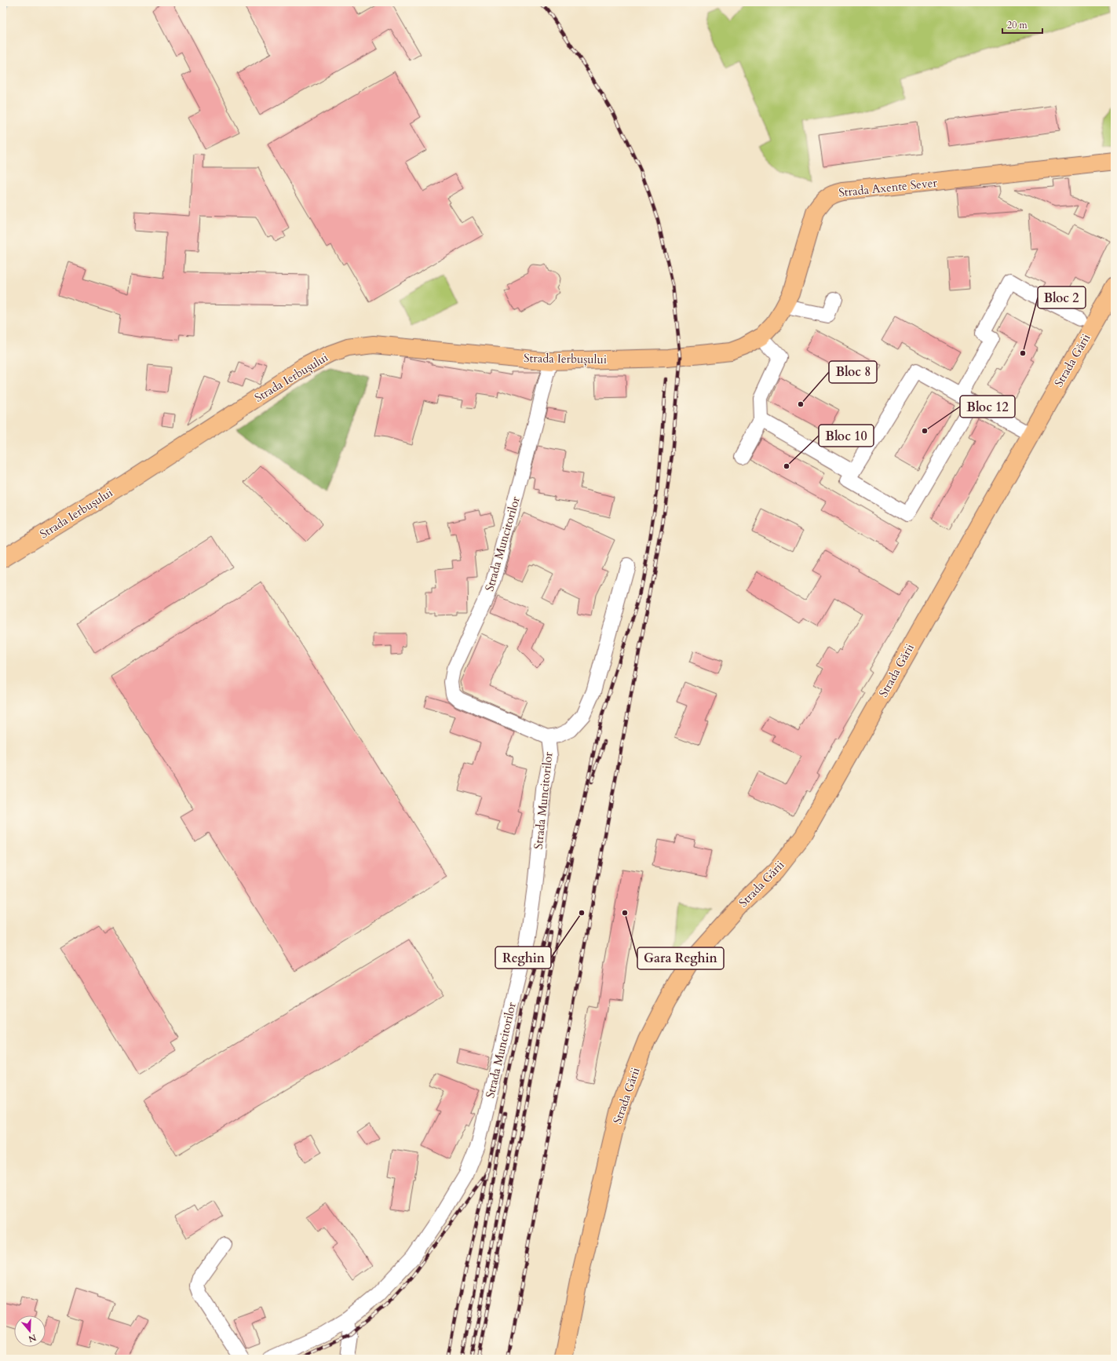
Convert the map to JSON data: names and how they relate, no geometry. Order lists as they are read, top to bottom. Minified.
{"streets":{"main road":["Strada Axente Sever","Strada Ierbușului","Strada Gării"],"street":["Strada Muncitorilor"]},"crossings":[["Strada Axente Sever","Strada Ierbușului"],["Strada Ierbușului","Strada Muncitorilor"]],"places":["Bloc 2","Bloc 8","Bloc 12","Bloc 10","Reghin","Gara Reghin"],"scale_bar":"20 m","north":"bottom"}
